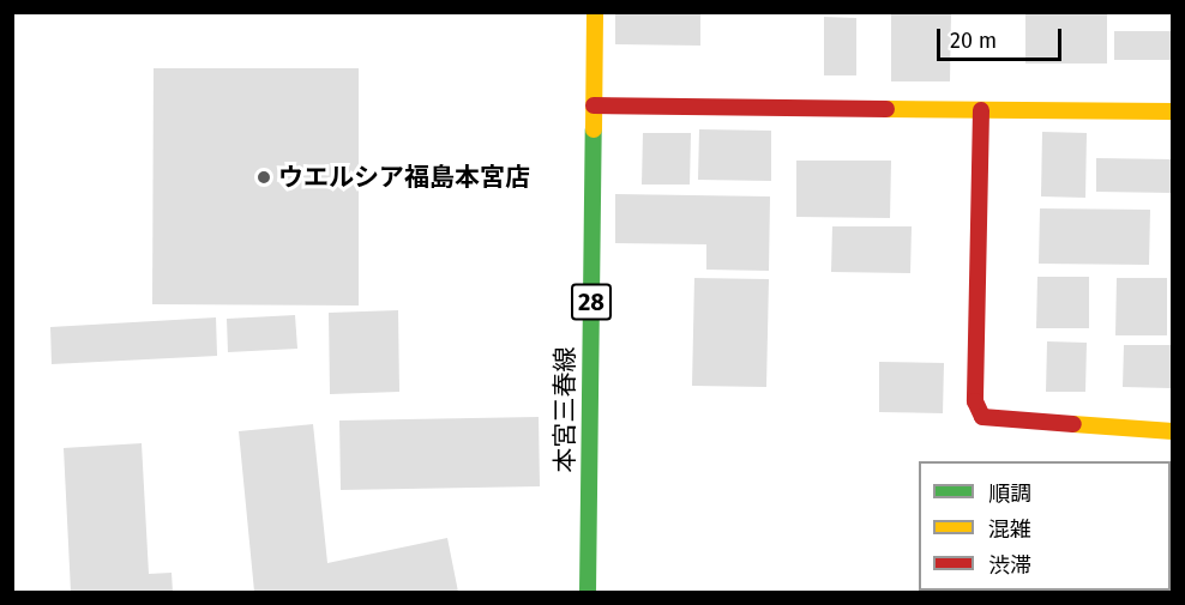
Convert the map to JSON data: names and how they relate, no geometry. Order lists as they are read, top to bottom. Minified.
{"streets":{"street":["28","本宮三春線"]},"places":["ウエルシア福島本宮店"],"legend":["順調","混雑","渋滞"],"scale_bar":"20 m"}
